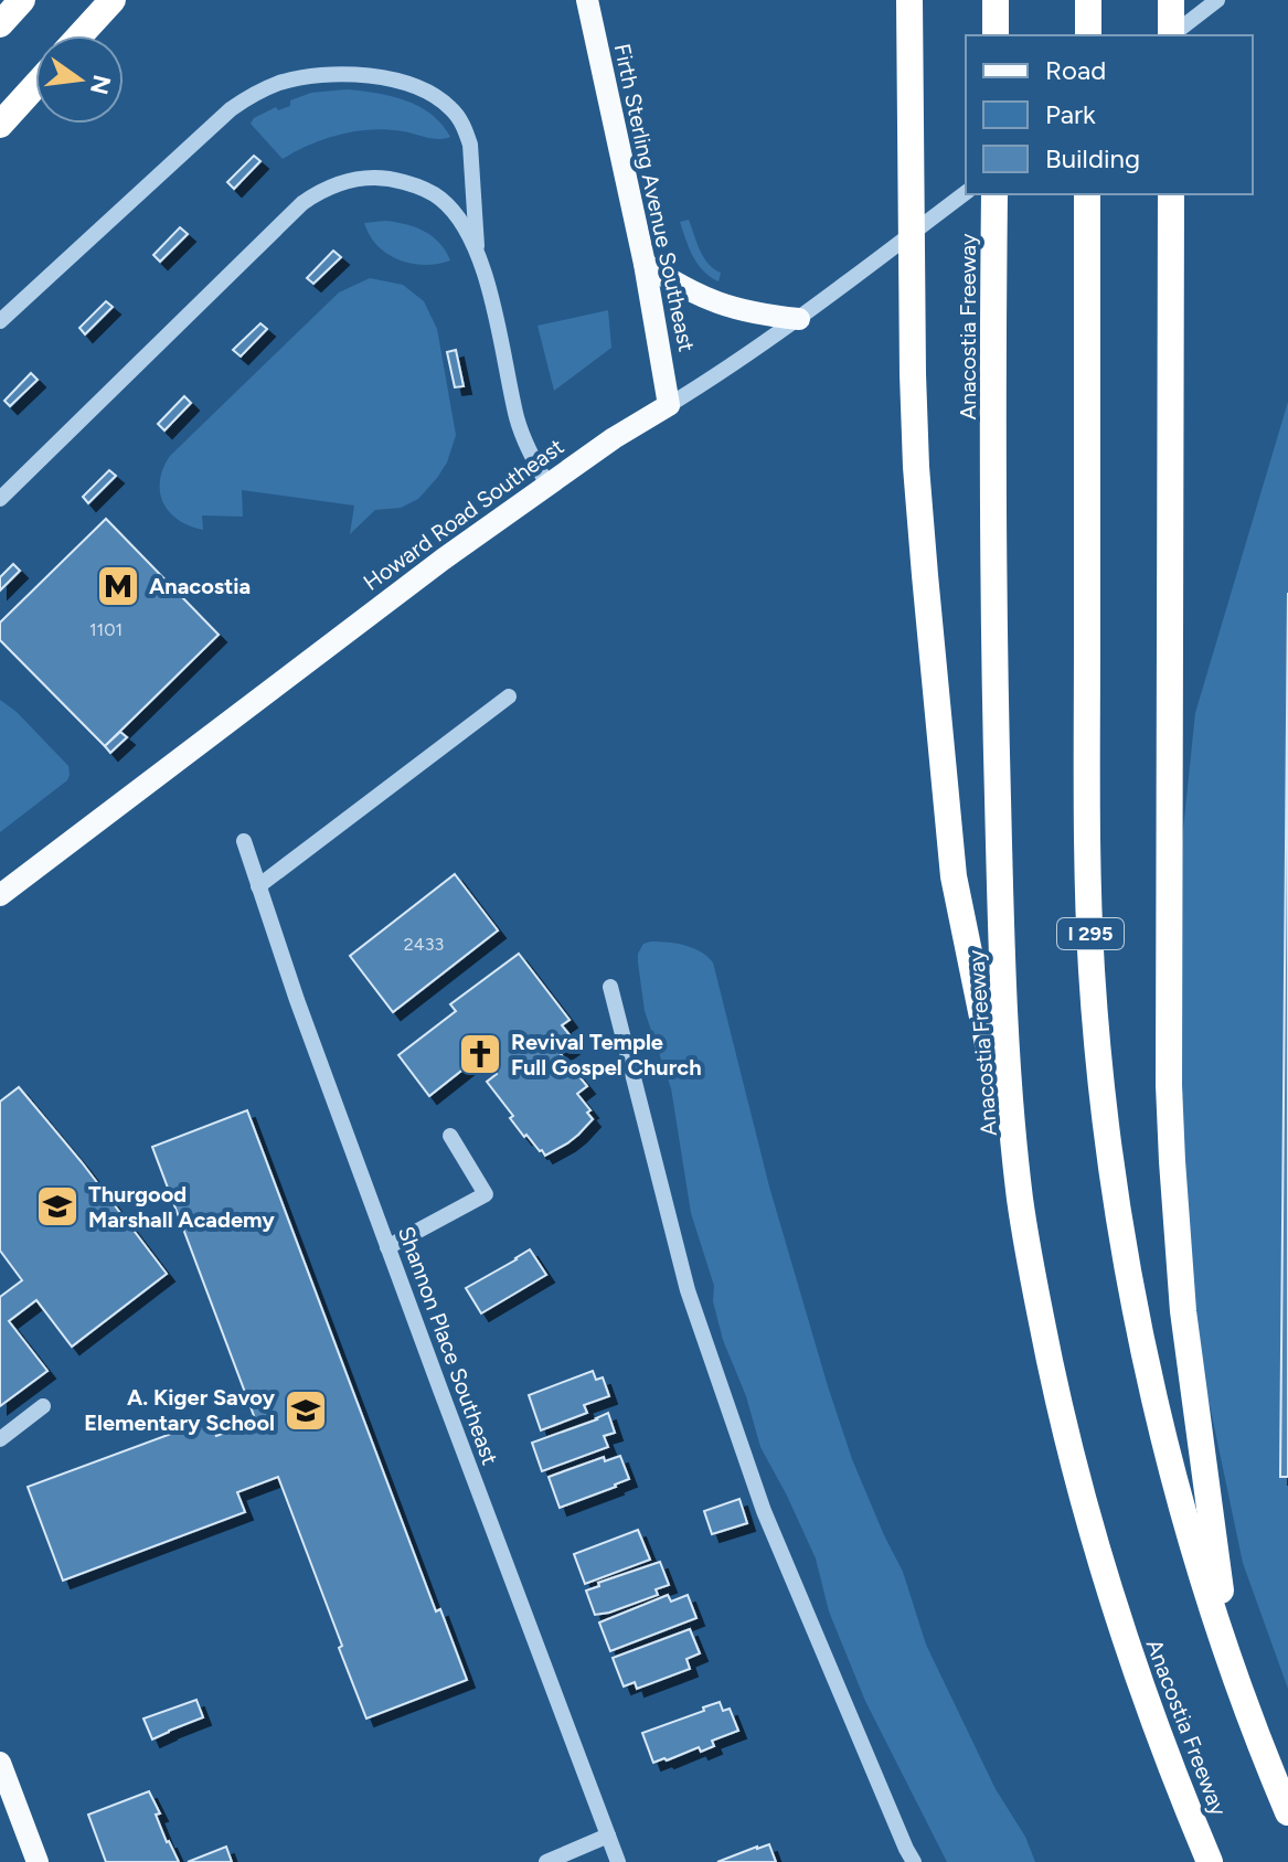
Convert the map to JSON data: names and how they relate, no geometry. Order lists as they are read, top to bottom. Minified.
{"streets":{"highway":["Anacostia Freeway","I 295"],"main road":["Firth Sterling Avenue Southeast","Howard Road Southeast"],"street":["Shannon Place Southeast"]},"crossings":[["Firth Sterling Avenue Southeast","Howard Road Southeast"]],"places":{"metro station":["Anacostia"],"church":["Revival Temple Full Gospel Church"],"school or university":["Thurgood Marshall Academy","A. Kiger Savoy Elementary School"]},"house_numbers":["1101","2433"],"legend":["Road","Park","Building"],"north":"right"}
